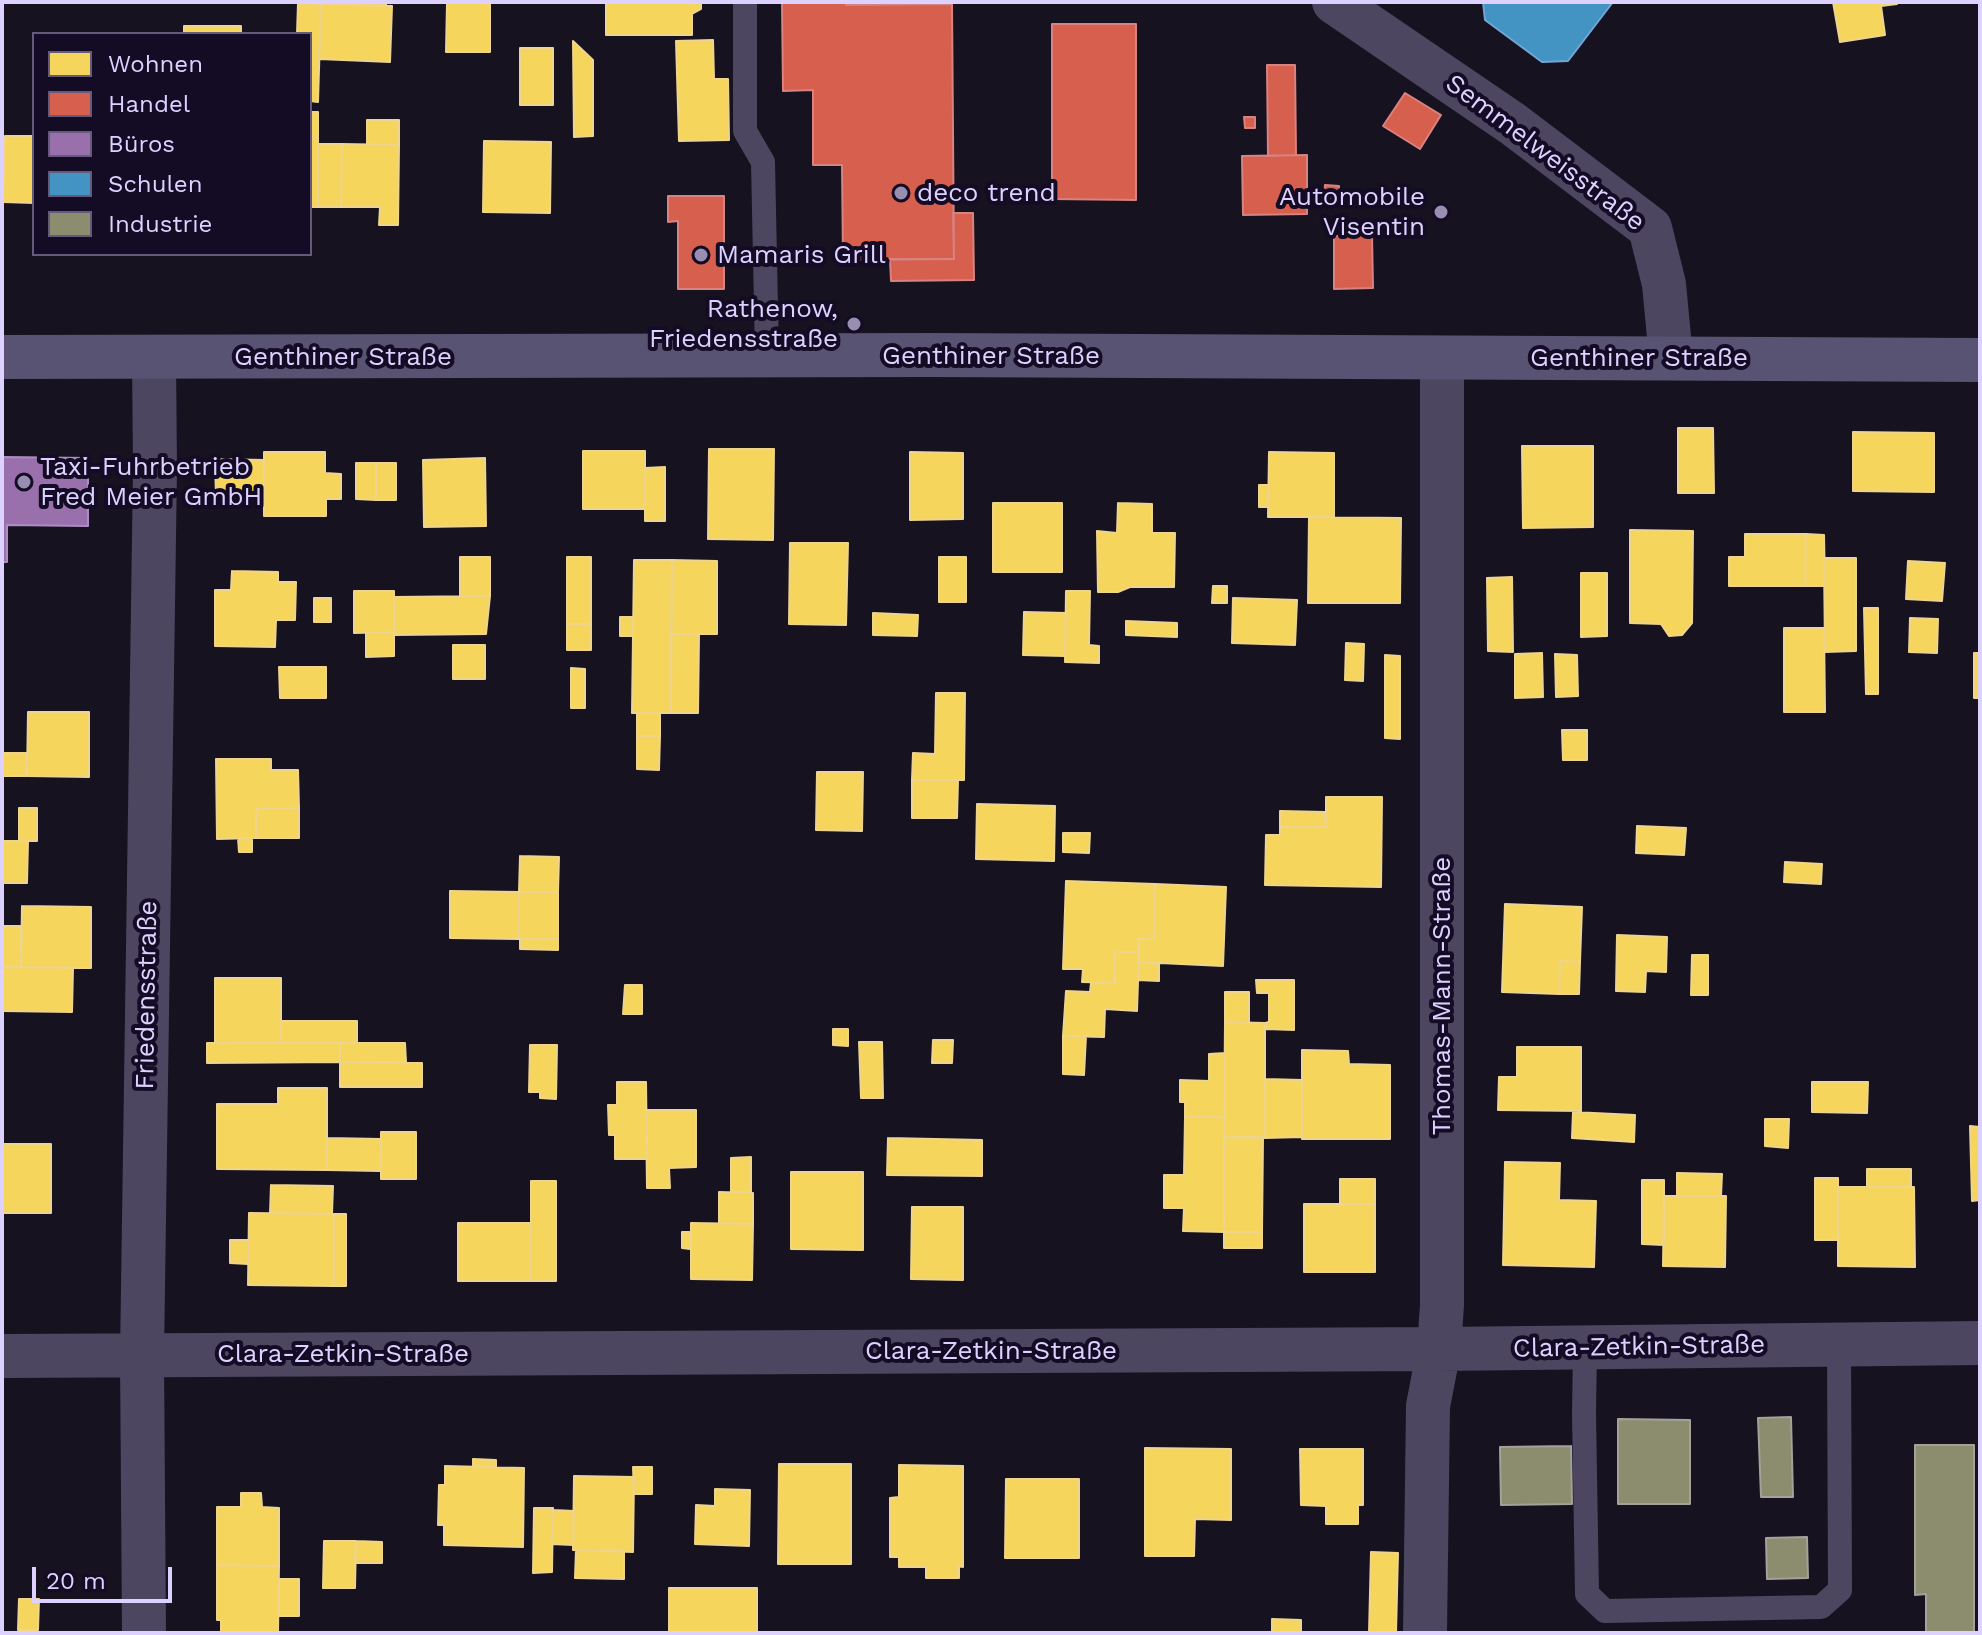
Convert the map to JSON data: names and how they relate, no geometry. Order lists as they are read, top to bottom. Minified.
{"streets":{"main road":["Genthiner Straße"],"street":["Semmelweisstraße","Friedensstraße","Thomas-Mann-Straße","Clara-Zetkin-Straße"]},"crossings":[["Semmelweisstraße","Genthiner Straße"],["Genthiner Straße","Friedensstraße"],["Genthiner Straße","Thomas-Mann-Straße"],["Friedensstraße","Clara-Zetkin-Straße"],["Thomas-Mann-Straße","Clara-Zetkin-Straße"]],"places":["deco trend","Automobile Visentin","Mamaris Grill","Rathenow, Friedensstraße","Taxi-Fuhrbetrieb Fred Meier GmbH"],"legend":["Wohnen","Handel","Büros","Schulen","Industrie"],"scale_bar":"20 m"}
